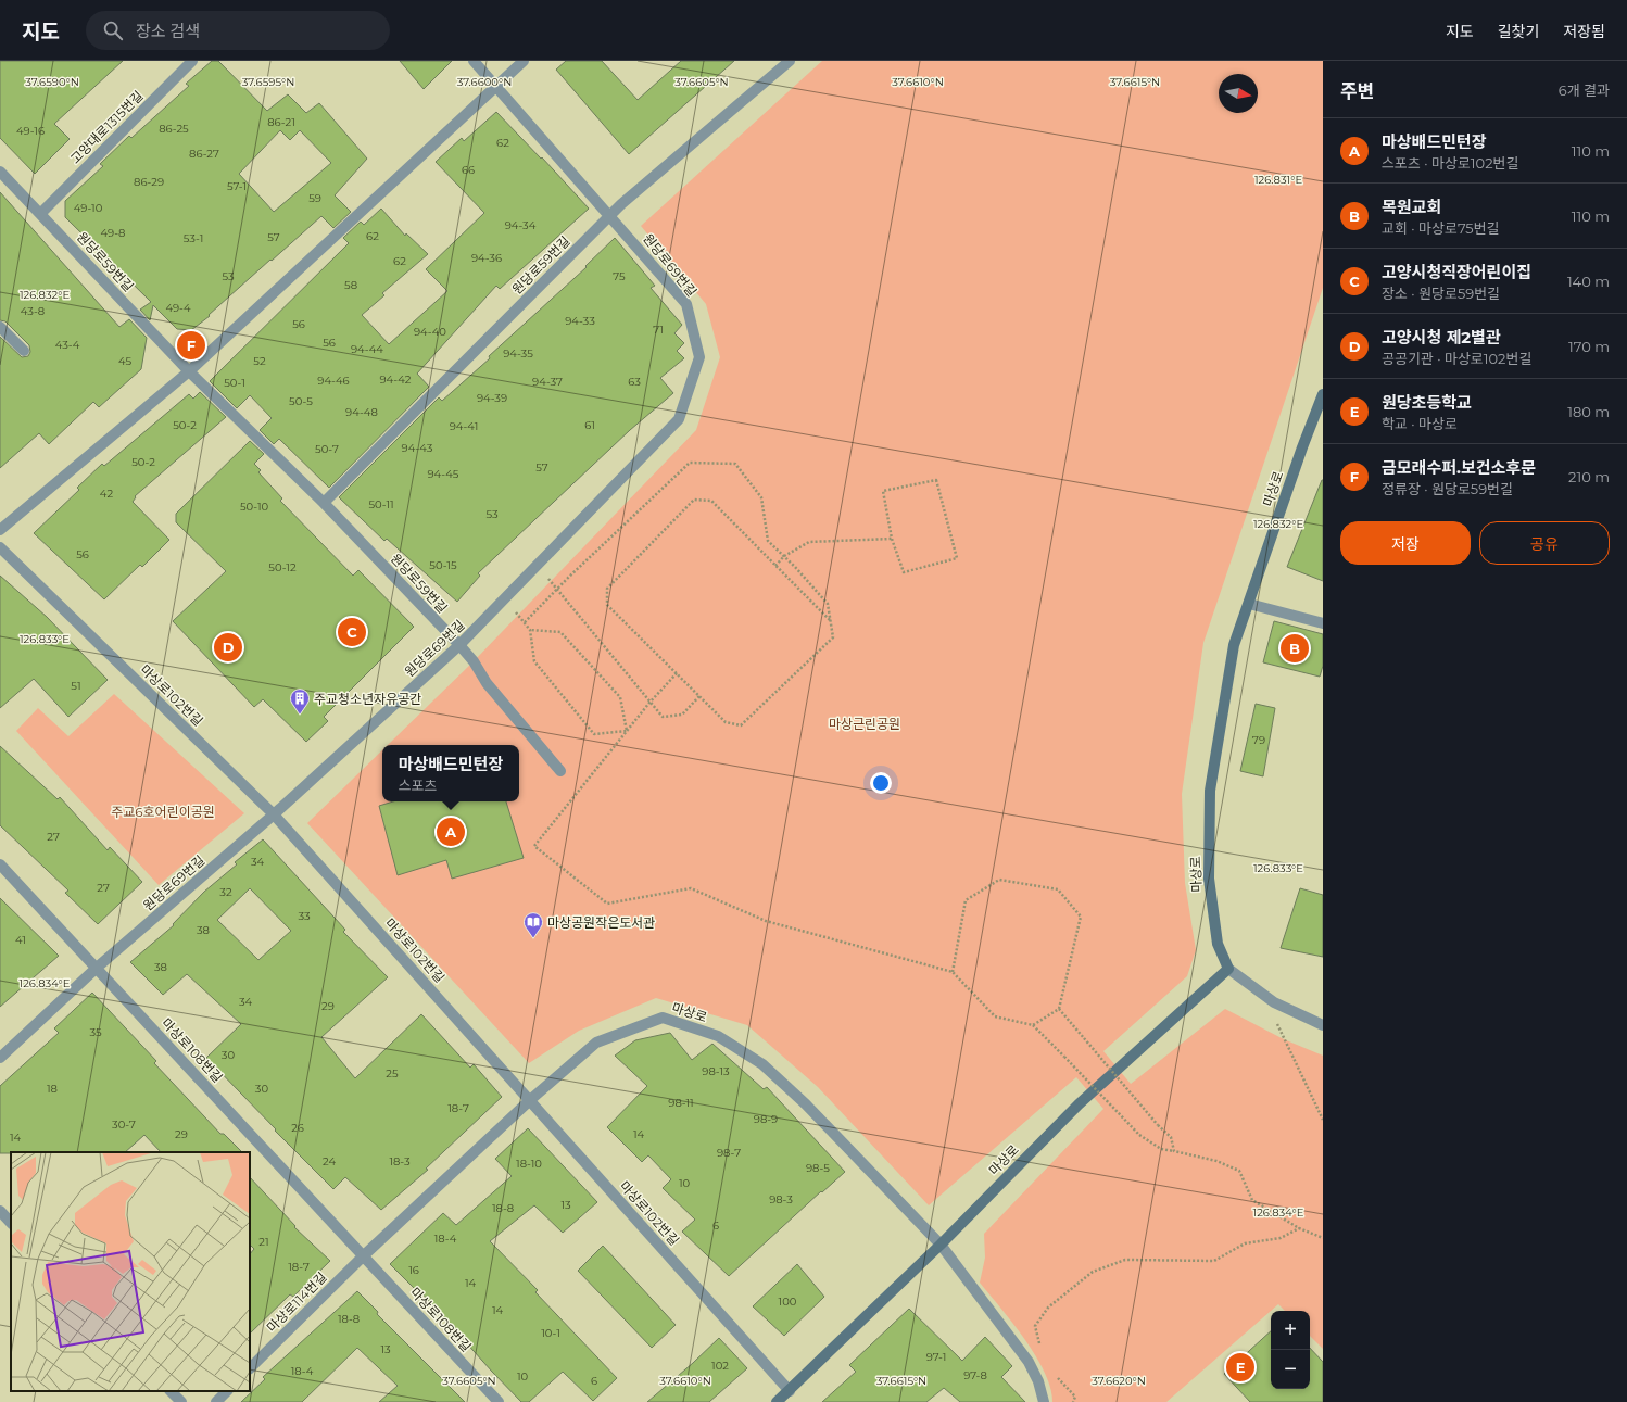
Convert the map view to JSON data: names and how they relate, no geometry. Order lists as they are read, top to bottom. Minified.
{"streets":{"street":["고양대로1315번길","원당로59번길","원당로69번길","마상로","마상로102번길","마상로108번길","마상로114번길"]},"crossings":[["고양대로1315번길","원당로59번길"],["원당로59번길","원당로69번길"],["원당로69번길","마상로102번길"],["원당로69번길","마상로108번길"],["마상로","마상로102번길"],["마상로108번길","마상로114번길"]],"parks":["마상근린공원","주교6호어린이공원"],"places":{"building":["주교청소년자유공간"],"library":["마상공원작은도서관"]},"house_numbers":["86-21","86-25","49-16","62","86-27","66","86-29","57-1","59","49-10","94-34","49-8","62","57","53-1","94-36","62","53","75","58","49-4","43-8","94-33","56","71","94-40","56","43-4","94-44","94-35","45","52","94-42","94-46","94-37","63","50-1","94-39","50-5","94-48","50-2","61","94-41","94-43","50-7","50-2","57","94-45","42","50-11","50-10","53","56","50-15","50-12","51","79","27","34","27","32","33","38","41","38","34","29","35","30","98-13","25","18","30","98-11","18-7","98-9","30-7","26","29","14","14","98-7","24","18-3","18-10","98-5","10","98-3","13","18-8","6","18-4","21","18-7","16","14","100","14","18-8","10-1","13","97-1","102","18-4","97-8","10","6"],"north":"right","page":{"header":"지도","search":"장소 검색","nav":["지도","길찾기","저장됨"],"heading":["주변","6개 결과"],"list":[{"mark":"A","name":"마상배드민턴장","note":"스포츠 · 마상로102번길","value":"110 m"},{"mark":"B","name":"목원교회","note":"교회 · 마상로75번길","value":"110 m"},{"mark":"C","name":"고양시청직장어린이집","note":"장소 · 원당로59번길","value":"140 m"},{"mark":"D","name":"고양시청 제2별관","note":"공공기관 · 마상로102번길","value":"170 m"},{"mark":"E","name":"원당초등학교","note":"학교 · 마상로","value":"180 m"},{"mark":"F","name":"금모래수퍼.보건소후문","note":"정류장 · 원당로59번길","value":"210 m"}],"pins":["F","C","D","B","A","E"],"buttons":["저장","공유"],"popup":["마상배드민턴장","스포츠"],"map_buttons":["+","−"]},"coordinates":["37.6590°N","37.6595°N","37.6600°N","37.6605°N","37.6610°N","37.6615°N","126.831°E","126.832°E","126.833°E","126.834°E","37.6620°N"]}
